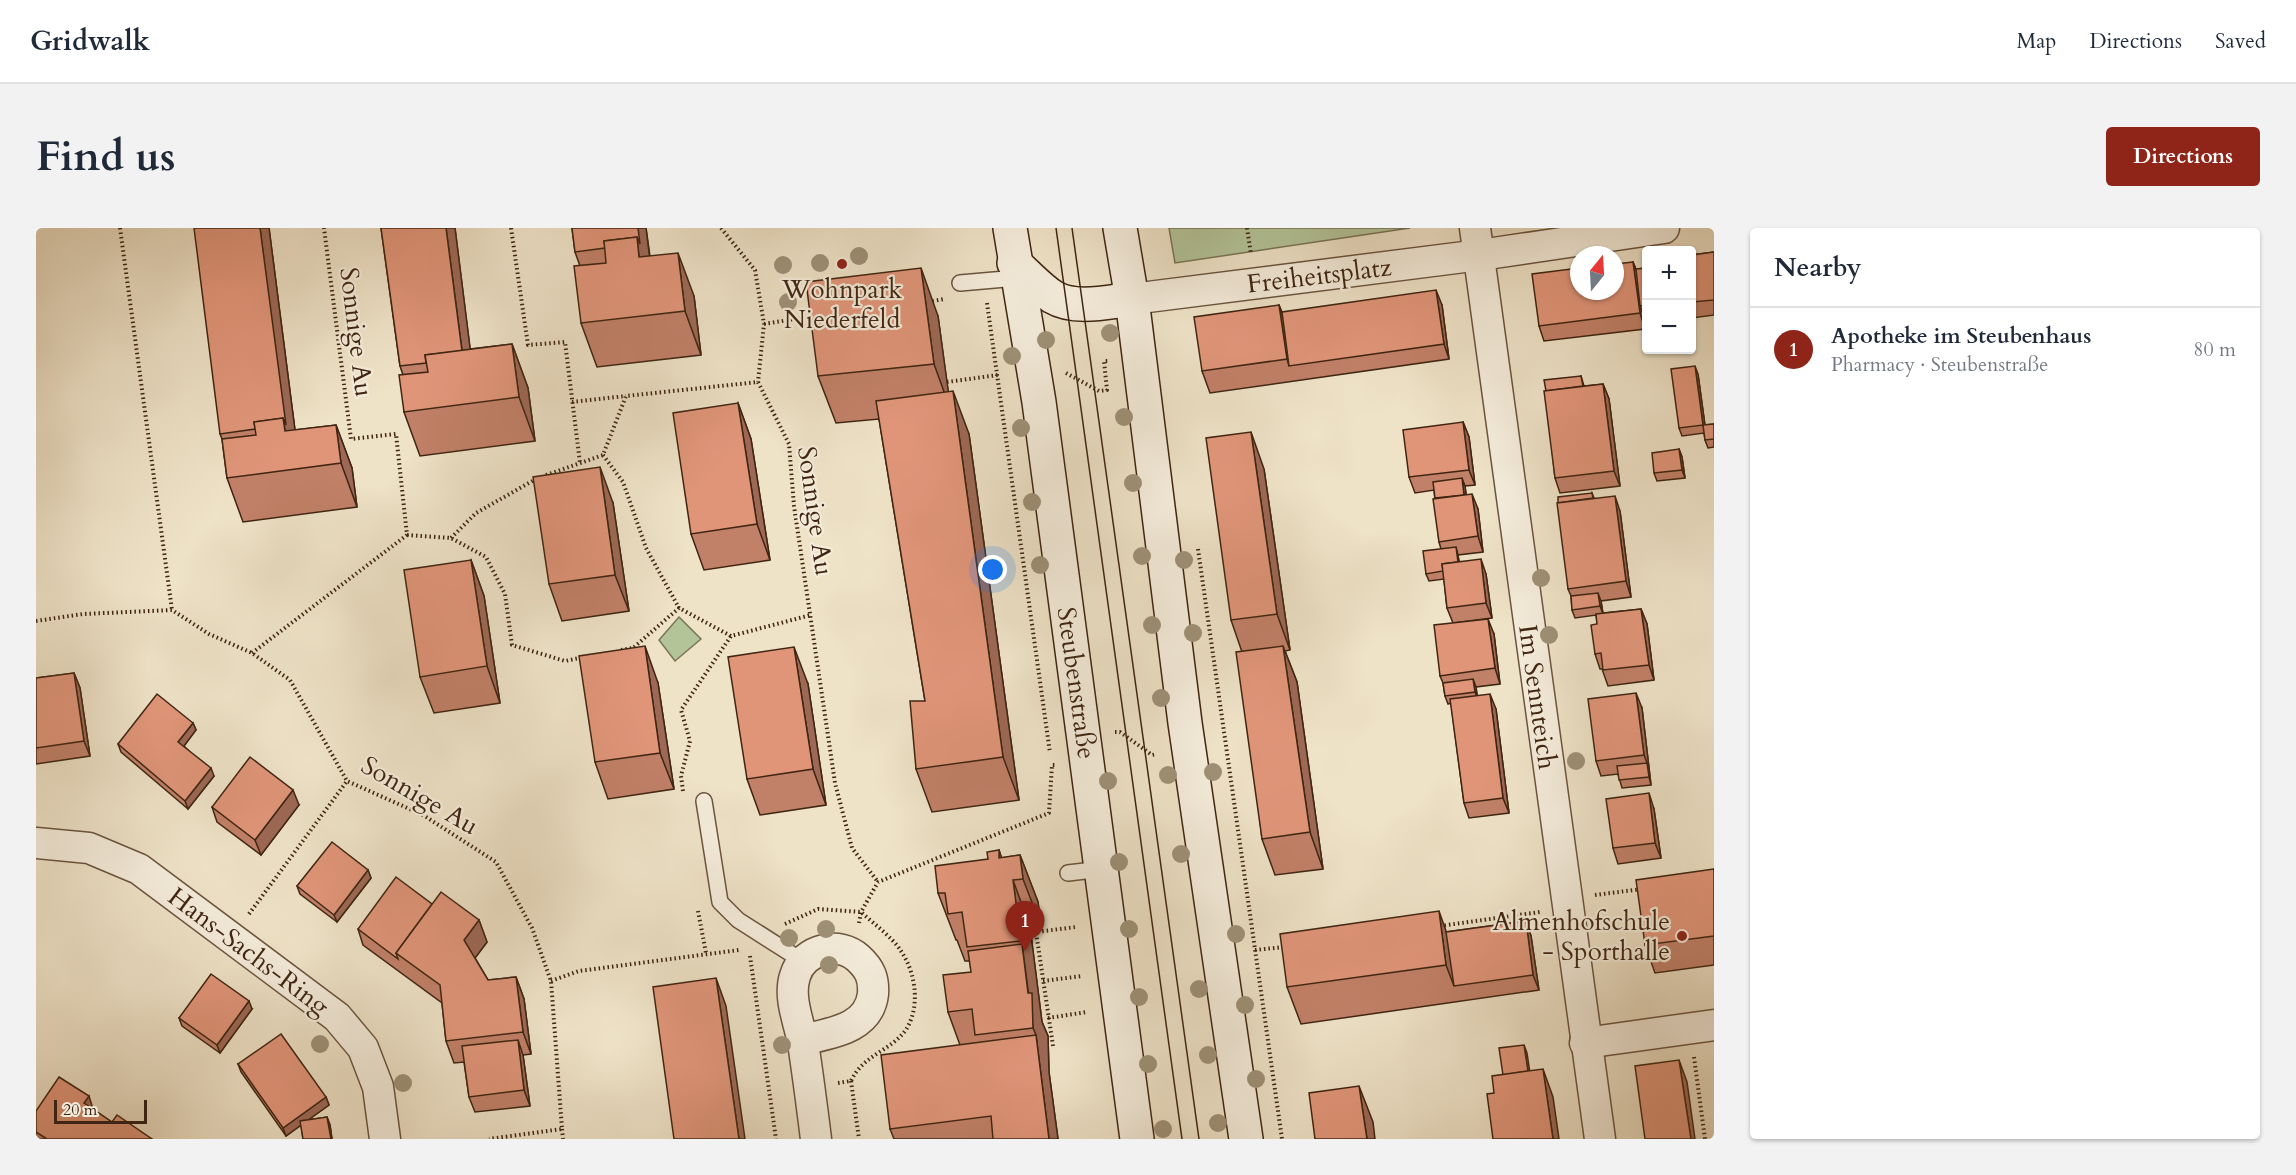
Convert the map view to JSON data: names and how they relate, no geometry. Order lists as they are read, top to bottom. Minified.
{"streets":{"street":["Freiheitsplatz","Steubenstraße","Im Sennteich","Hans-Sachs-Ring"],"path":["Sonnige Au"]},"crossings":[["Freiheitsplatz","Im Sennteich"]],"places":["Wohnpark Niederfeld","Almenhofschule - Sporthalle"],"scale_bar":"20 m","north":"top","page":{"header":"Gridwalk","nav":["Map","Directions","Saved"],"buttons":"Directions","title":"Find us","heading":"Nearby","map_buttons":["+","−"],"list":[{"mark":"1","name":"Apotheke im Steubenhaus","note":"Pharmacy · Steubenstraße","value":"80 m"}],"pins":"1","scale":"20 m"}}
